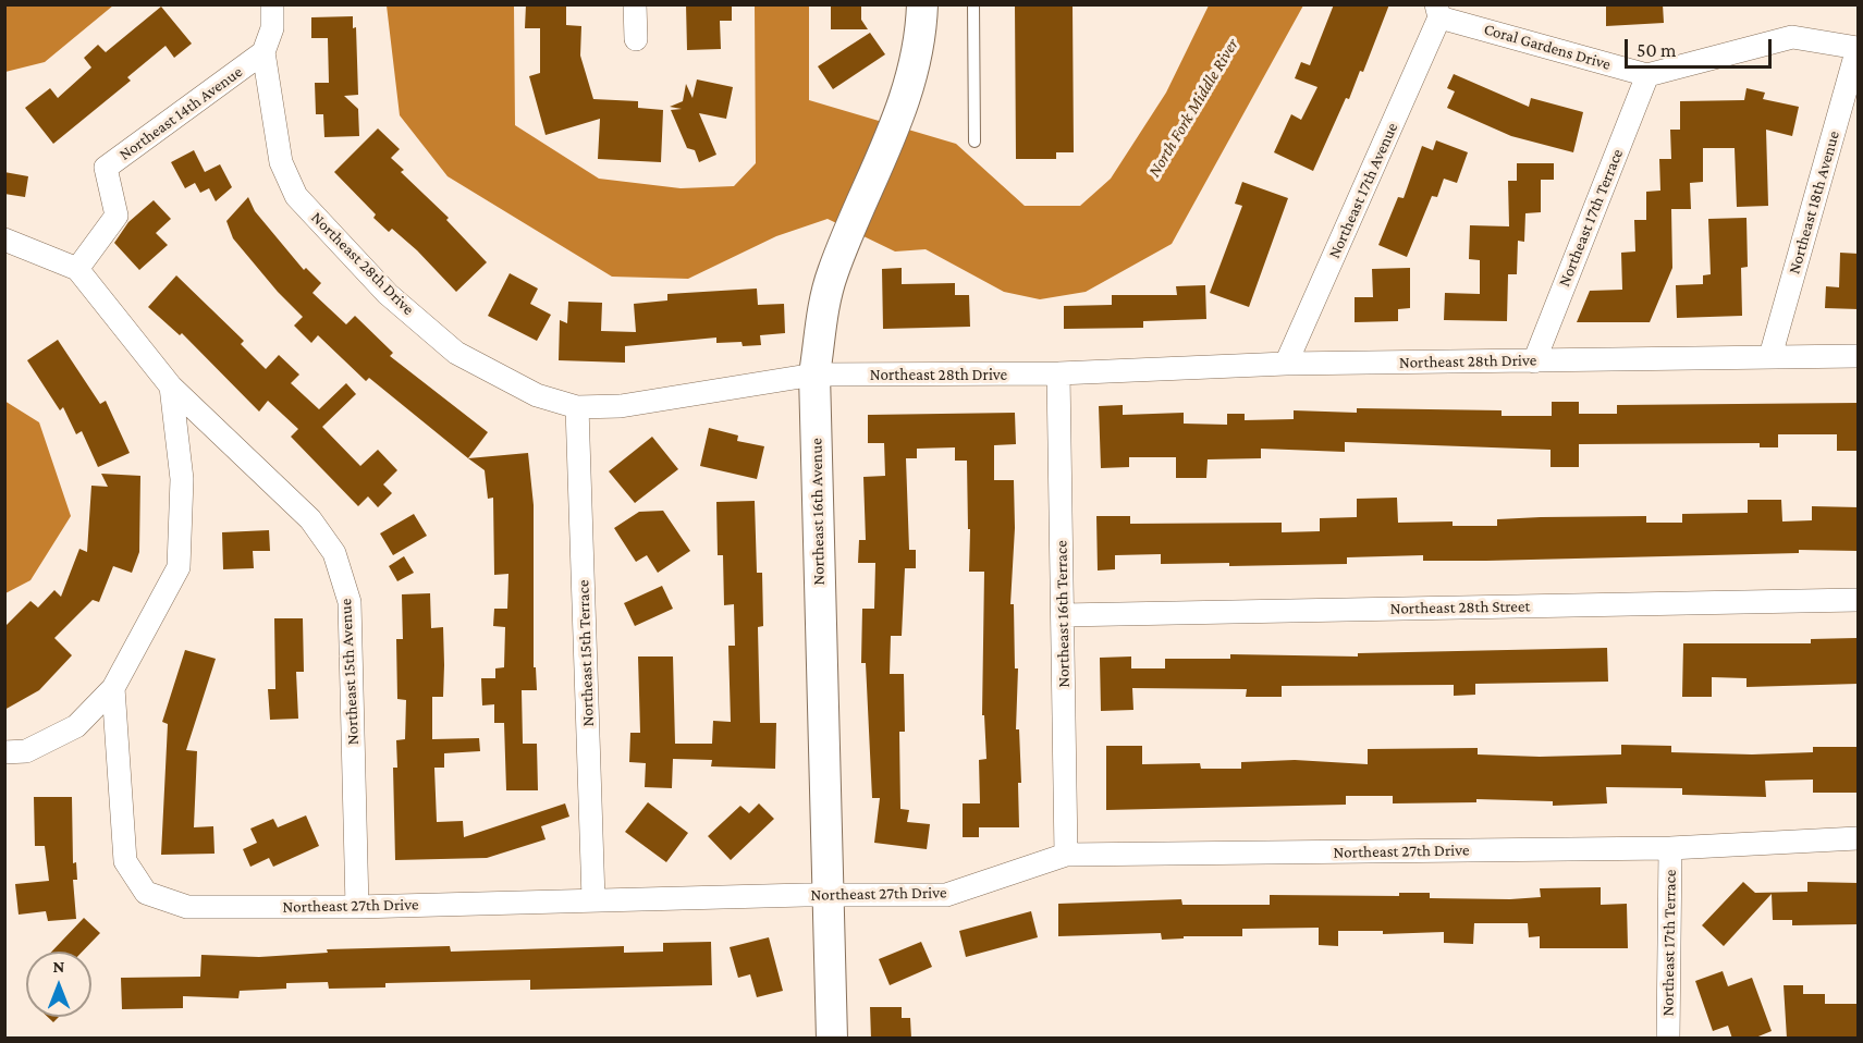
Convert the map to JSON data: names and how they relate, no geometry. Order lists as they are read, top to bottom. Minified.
{"streets":{"street":["Coral Gardens Drive","Northeast 14th Avenue","Northeast 17th Avenue","Northeast 18th Avenue","Northeast 17th Terrace","Northeast 28th Drive","Northeast 16th Avenue","Northeast 28th Street","Northeast 16th Terrace","Northeast 15th Terrace","Northeast 15th Avenue","Northeast 27th Drive"]},"crossings":[["Coral Gardens Drive","Northeast 17th Avenue"],["Coral Gardens Drive","Northeast 17th Terrace"],["Northeast 14th Avenue","Northeast 28th Drive"],["Northeast 17th Avenue","Northeast 28th Drive"],["Northeast 18th Avenue","Northeast 28th Drive"],["Northeast 17th Terrace","Northeast 28th Drive"],["Northeast 17th Terrace","Northeast 27th Drive"],["Northeast 28th Drive","Northeast 16th Avenue"],["Northeast 28th Drive","Northeast 16th Terrace"],["Northeast 28th Drive","Northeast 15th Terrace"],["Northeast 16th Avenue","Northeast 27th Drive"],["Northeast 28th Street","Northeast 16th Terrace"],["Northeast 16th Terrace","Northeast 27th Drive"],["Northeast 15th Terrace","Northeast 27th Drive"],["Northeast 15th Avenue","Northeast 27th Drive"]],"water":["North Fork Middle River"],"scale_bar":"50 m","north":"top"}
